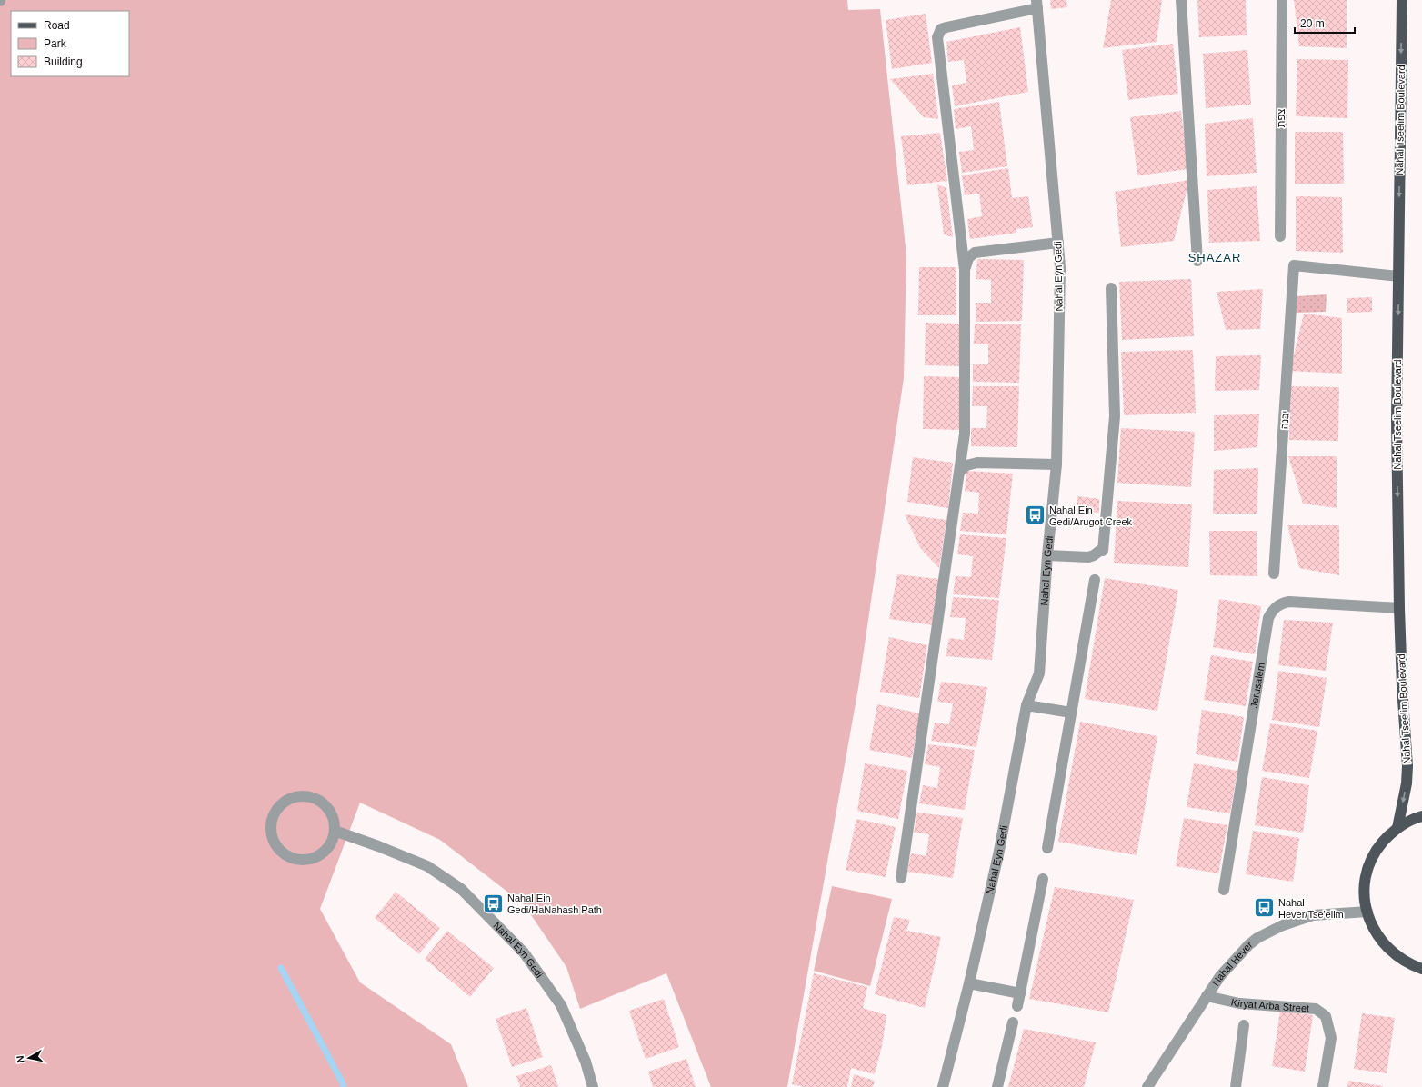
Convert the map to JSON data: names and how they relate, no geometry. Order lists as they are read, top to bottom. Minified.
{"streets":{"main road":["Nahal Tseelim Boulevard"],"street":["צפת","Nahal Eyn Gedi","יבנה","Jerusalem","Nahal Hever","Kiryat Arba Street"]},"crossings":[["Nahal Tseelim Boulevard","יבנה"],["Nahal Tseelim Boulevard","Jerusalem"],["Nahal Hever","Kiryat Arba Street"]],"one_way":["Nahal Tseelim Boulevard"],"districts":["SHAZAR"],"places":{"bus stop":["Nahal Ein Gedi/Arugot Creek","Nahal Ein Gedi/HaNahash Path","Nahal Hever/Tse'elim"]},"legend":["Road","Park","Building"],"scale_bar":"20 m","north":"left"}
